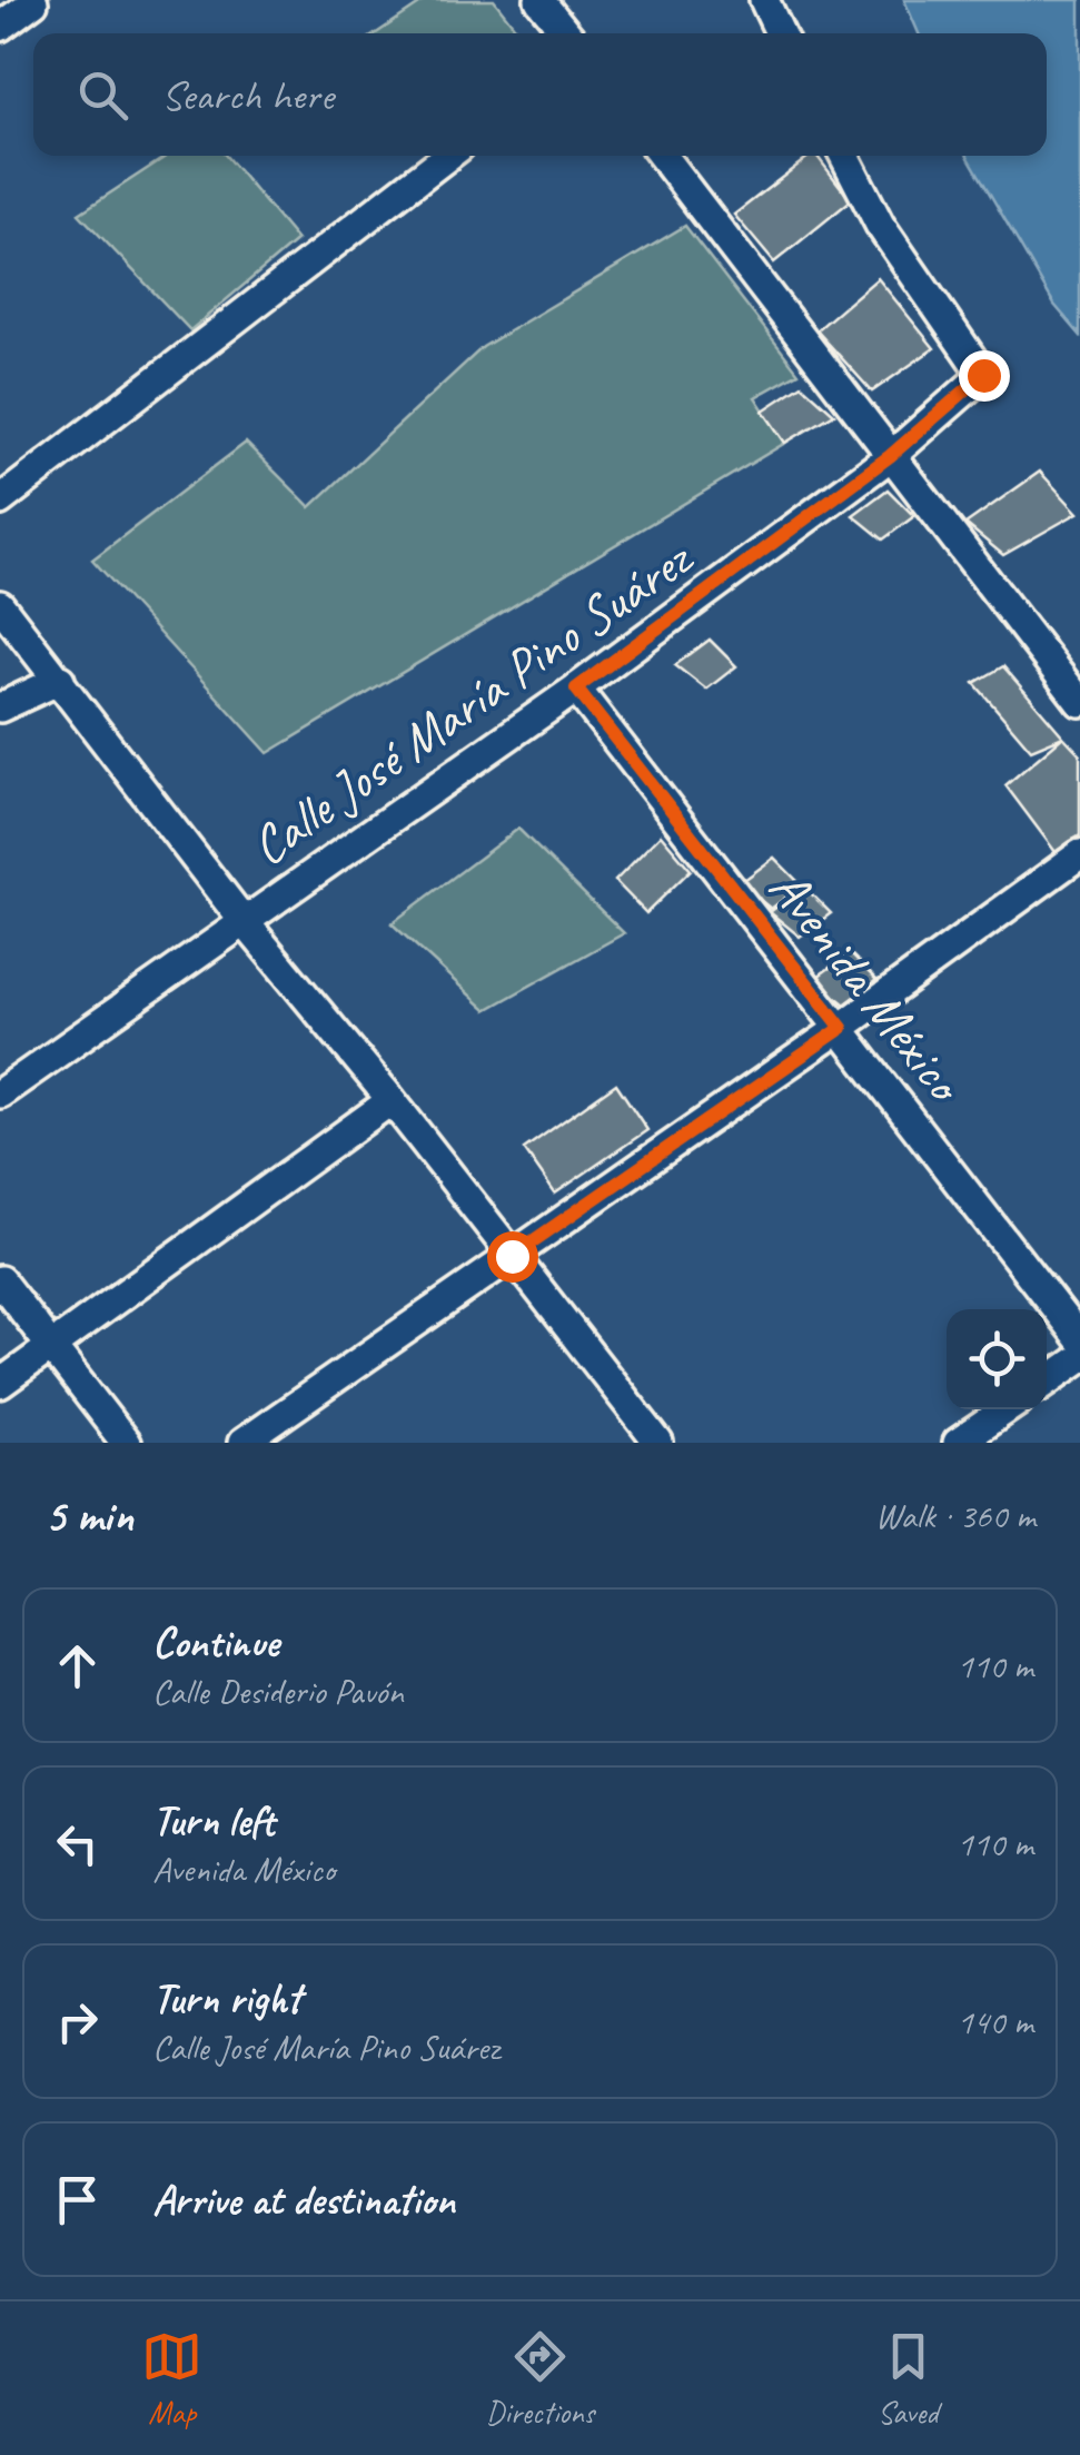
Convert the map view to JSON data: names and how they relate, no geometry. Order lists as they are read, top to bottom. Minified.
{"streets":{"street":["Calle José María Pino Suárez","Avenida México"]},"crossings":[["Calle José María Pino Suárez","Avenida México"]],"page":{"search":"Search here","heading":["5 min","Walk · 360 m"],"list":[["Continue","Calle Desiderio Pavón","110 m"],["Turn left","Avenida México","110 m"],["Turn right","Calle José María Pino Suárez","140 m"],"Arrive at destination"],"nav":["Map","Directions","Saved"]}}
